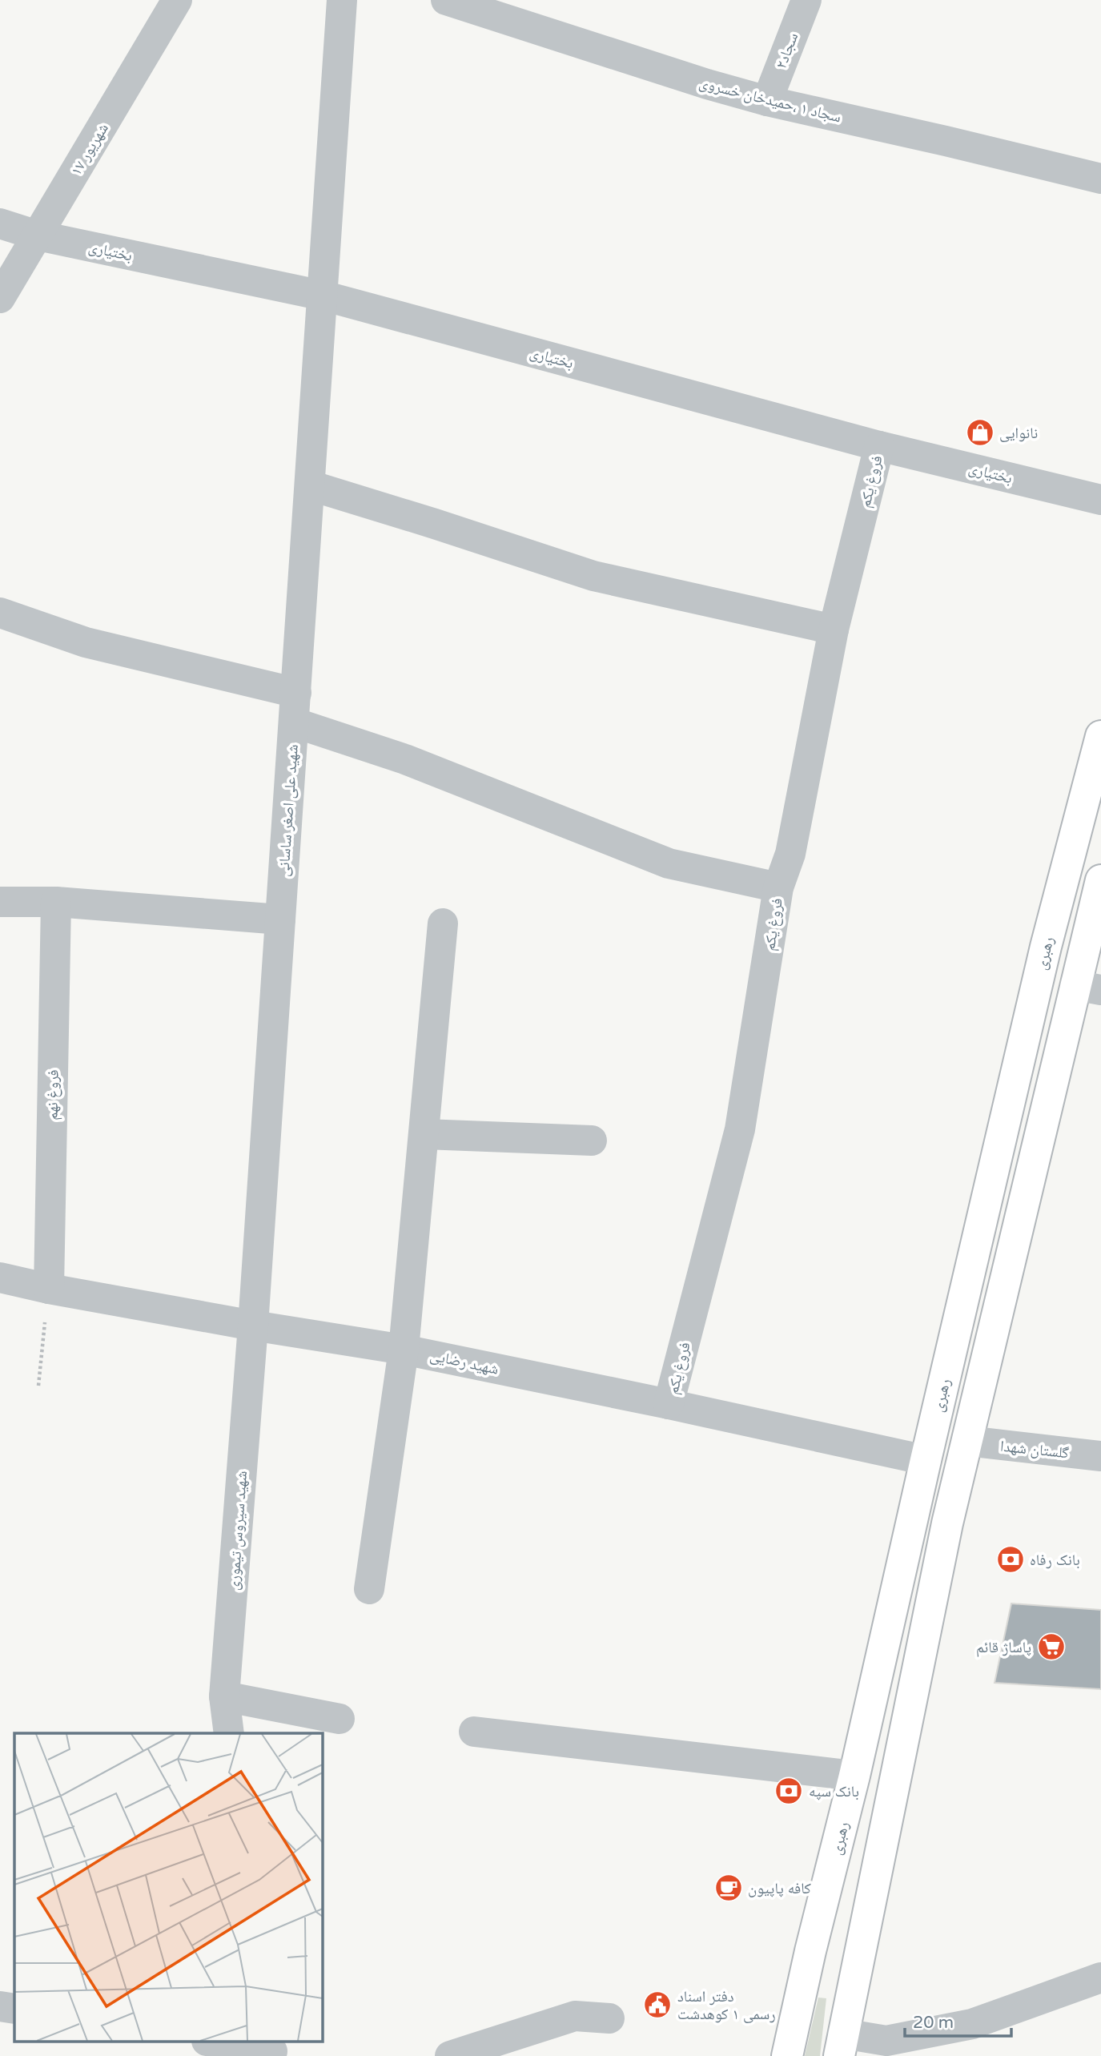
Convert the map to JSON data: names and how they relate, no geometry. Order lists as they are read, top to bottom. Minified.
{"streets":{"main road":["رهبری"],"street":["سجاد۲","سجاد ۱ ،حمیدخان خسروی","۱۷ شهریور","بختیاری","فروغ یکم","شهید علی اصغر ساسانی","فروغ نهم","شهید رضایی","گلستان شهدا","شهید سیروس تیموری"]},"crossings":[["سجاد۲","سجاد ۱ ،حمیدخان خسروی"],["۱۷ شهریور","بختیاری"],["بختیاری","فروغ یکم"],["بختیاری","شهید علی اصغر ساسانی"],["فروغ یکم","شهید رضایی"],["شهید علی اصغر ساسانی","شهید رضایی"],["شهید علی اصغر ساسانی","شهید سیروس تیموری"],["رهبری","شهید رضایی"],["فروغ نهم","شهید رضایی"],["شهید رضایی","شهید سیروس تیموری"]],"places":{"shop":["نانوایی"],"bank":["بانک رفاه","بانک سپه"],"supermarket":["پاساژ قائم"],"cafe":["کافه پاپیون"],"public building":["دفتر اسناد رسمی ۱ کوهدشت"]},"scale_bar":"20 m"}
